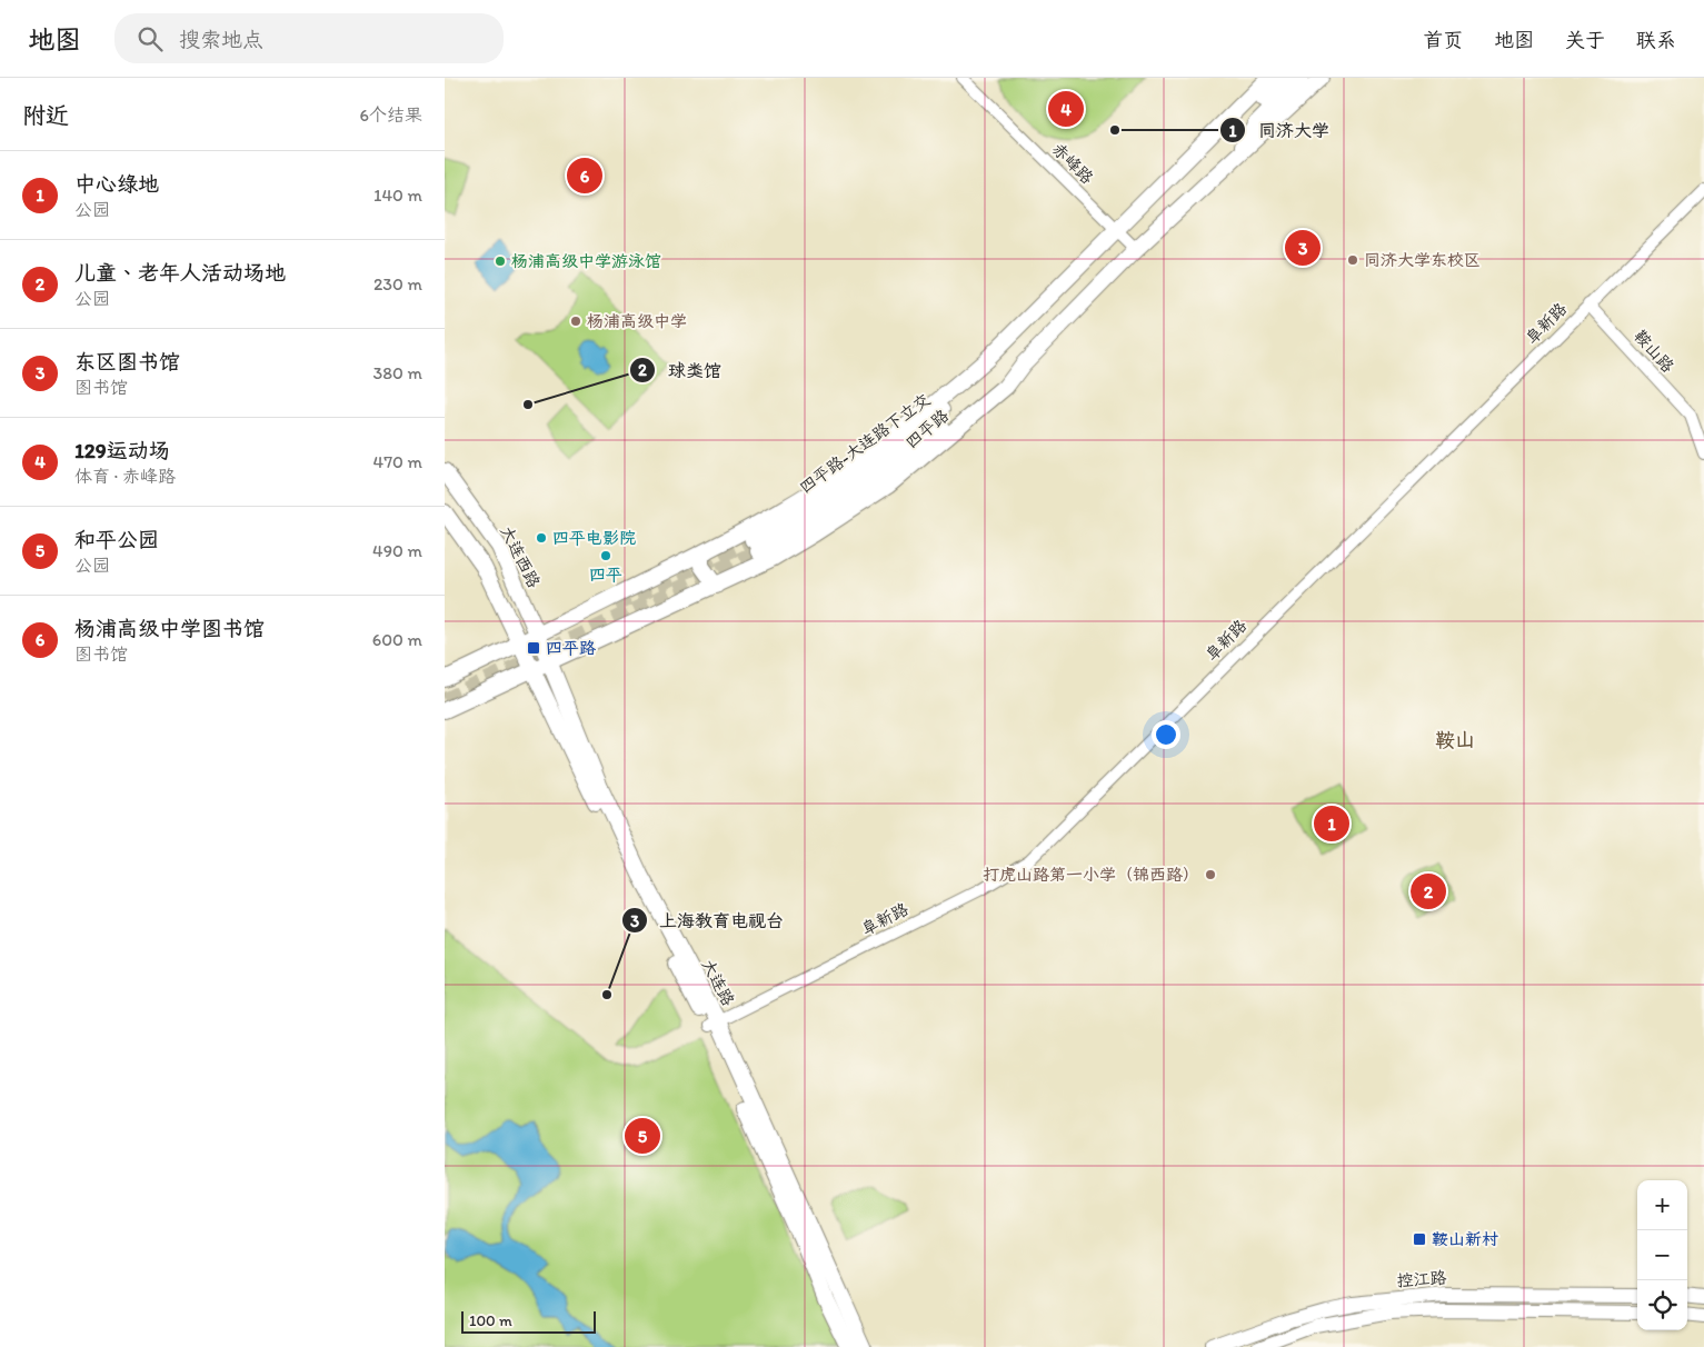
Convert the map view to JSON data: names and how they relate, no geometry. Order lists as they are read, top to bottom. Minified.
{"streets":{"main road":["四平路","四平路-大连路下立交","大连西路","大连路","控江路"],"street":["赤峰路","阜新路","鞍山路"]},"crossings":[["赤峰路","四平路"],["阜新路","鞍山路"],["阜新路","大连路"],["四平路","四平路-大连路下立交"],["四平路","大连西路"],["四平路","大连路"],["大连西路","大连路"]],"districts":["鞍山"],"places":{"other":["同济大学","同济大学东校区","杨浦高级中学游泳馆","杨浦高级中学","球类馆","四平电影院","四平","打虎山路第一小学（锦西路）","上海教育电视台"],"transit":["四平路","鞍山新村"]},"scale_bar":"100 m","page":{"header":"地图","search":"搜索地点","nav":["首页","地图","关于","联系"],"heading":["附近","6个结果"],"pins":["4","6","3","1","2","5"],"list":[{"mark":"1","name":"中心绿地","note":"公园","value":"140 m"},{"mark":"2","name":"儿童、老年人活动场地","note":"公园","value":"230 m"},{"mark":"3","name":"东区图书馆","note":"图书馆","value":"380 m"},{"mark":"4","name":"129运动场","note":"体育 · 赤峰路","value":"470 m"},{"mark":"5","name":"和平公园","note":"公园","value":"490 m"},{"mark":"6","name":"杨浦高级中学图书馆","note":"图书馆","value":"600 m"}],"map_buttons":["+","−"],"scale":"100 m"}}
